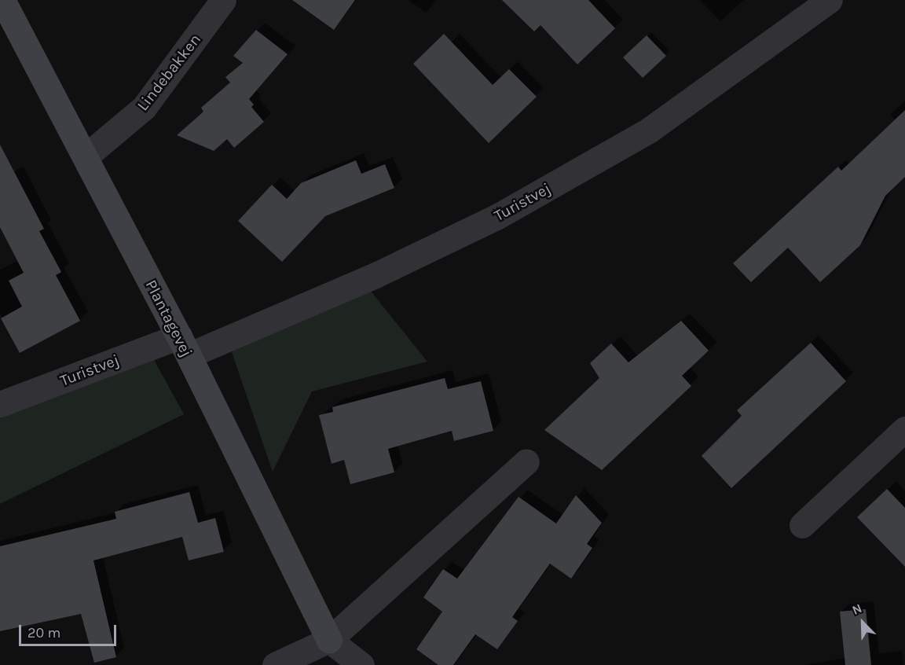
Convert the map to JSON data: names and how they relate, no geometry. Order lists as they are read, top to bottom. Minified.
{"streets":{"street":["Lindebakken","Turistvej","Plantagevej"]},"crossings":[["Lindebakken","Plantagevej"],["Turistvej","Plantagevej"]],"scale_bar":"20 m","north":"top left"}
